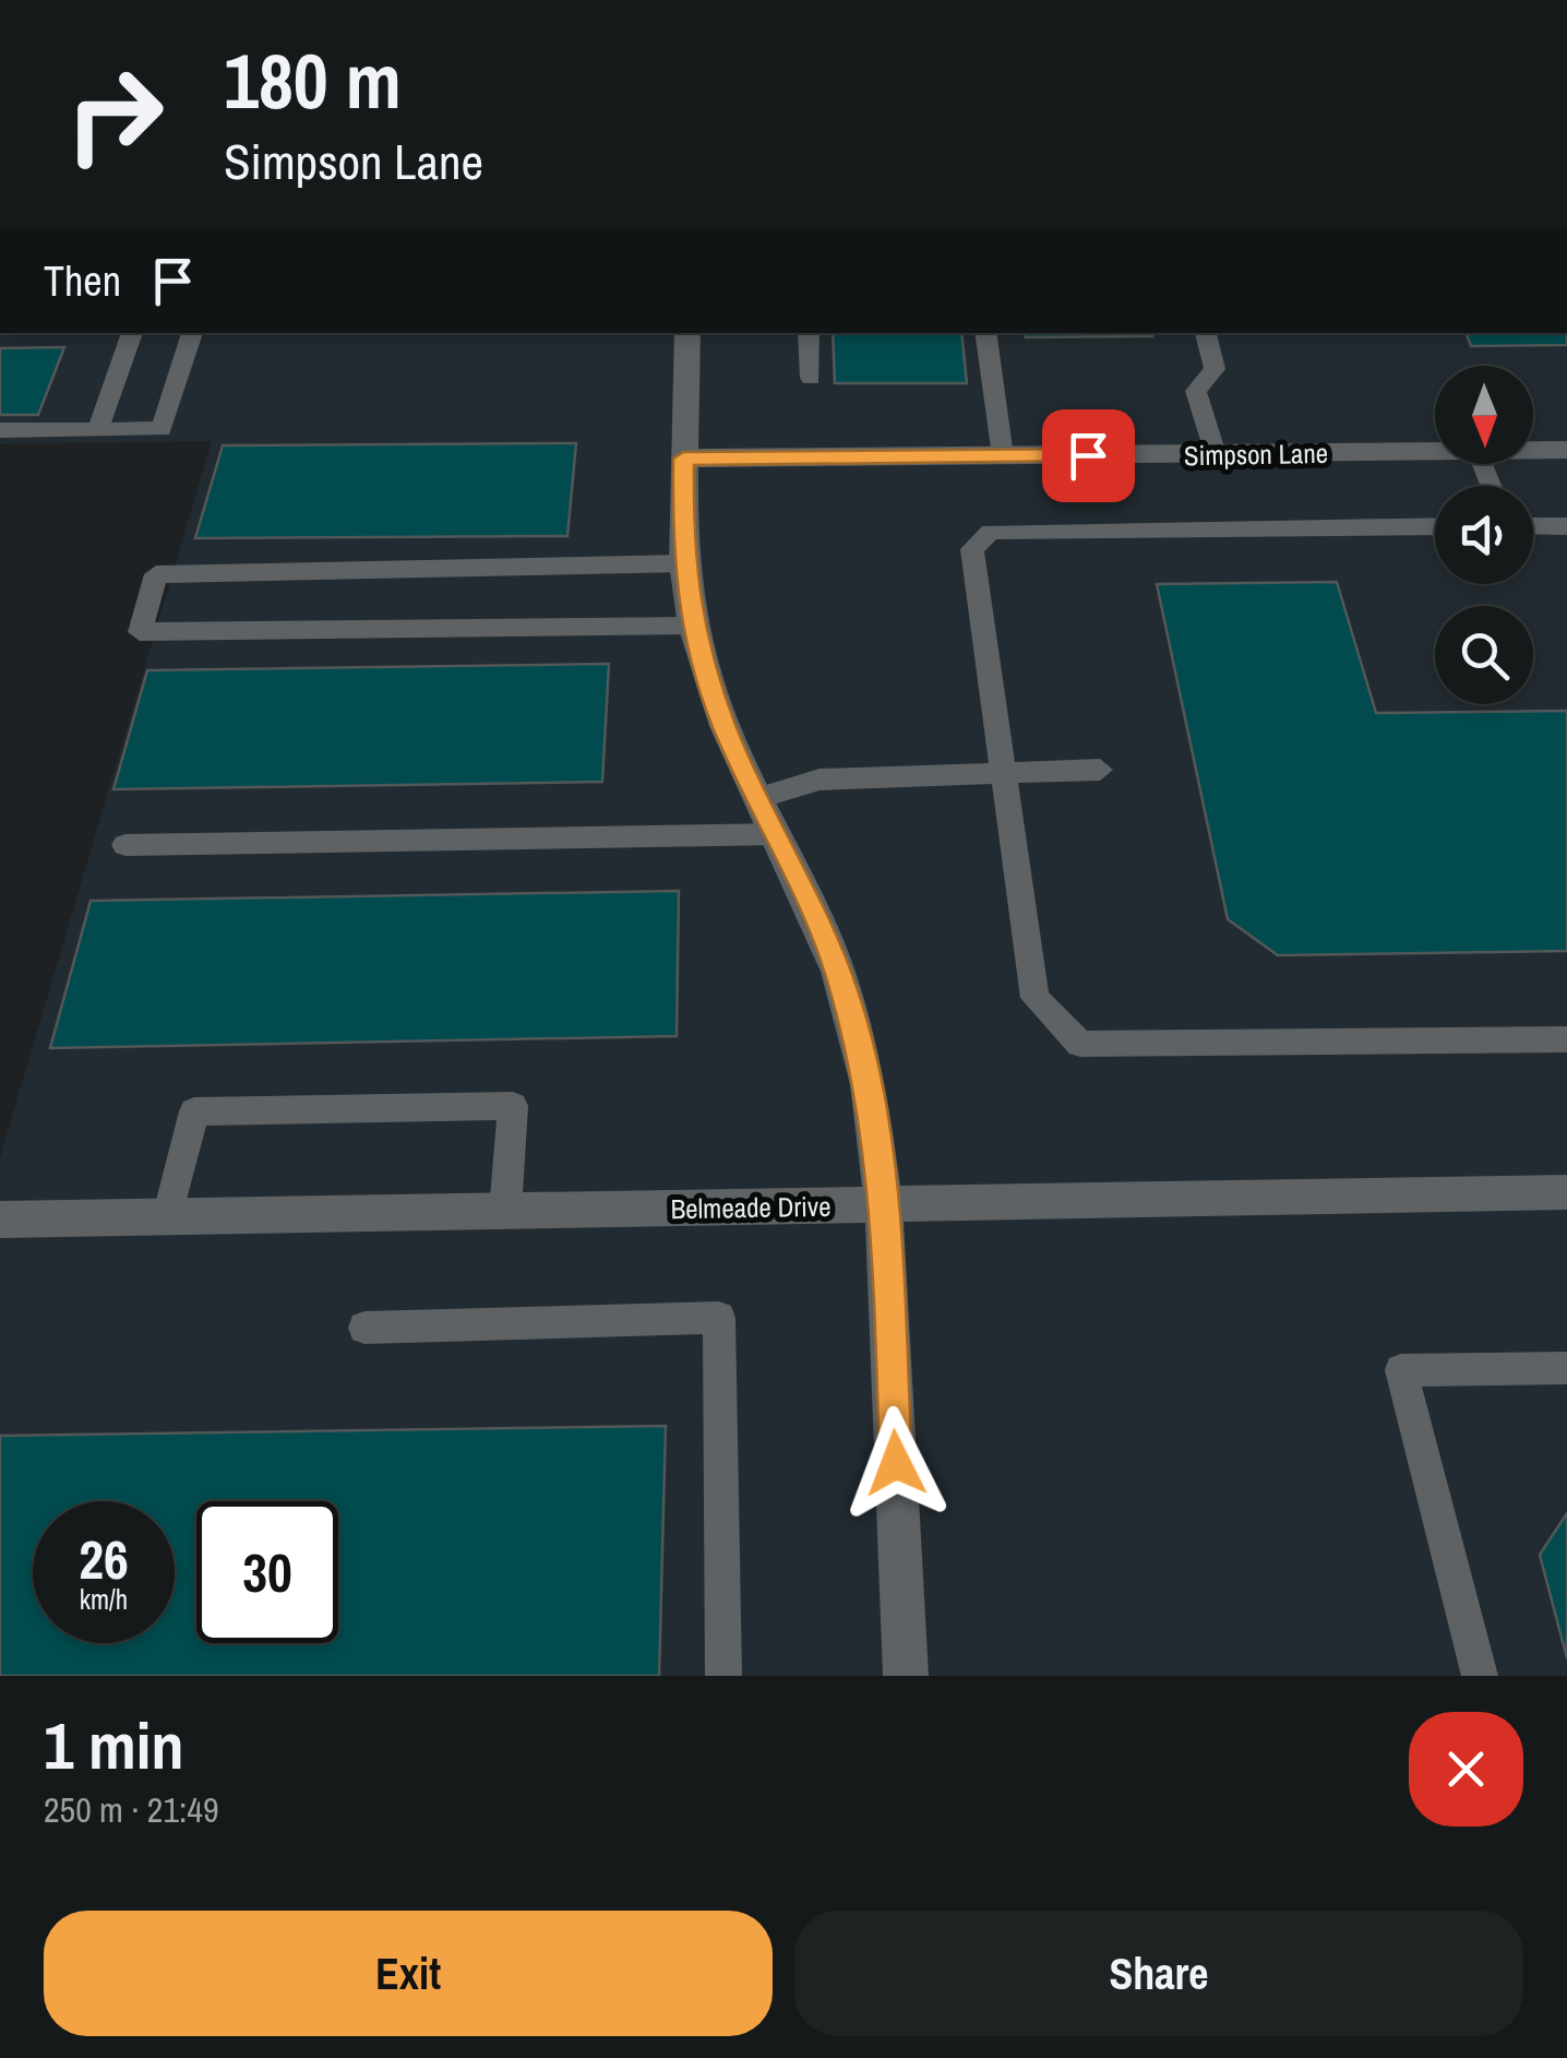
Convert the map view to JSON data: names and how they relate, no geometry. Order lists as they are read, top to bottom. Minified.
{"streets":{"street":["Simpson Lane","Belmeade Drive"]},"north":"bottom","page":{"turn":["180 m","Simpson Lane"],"then":"Then","speed":"26 km/h","limit":"30","heading":["1 min","250 m · 21:49"],"buttons":["Exit","Share"]}}
